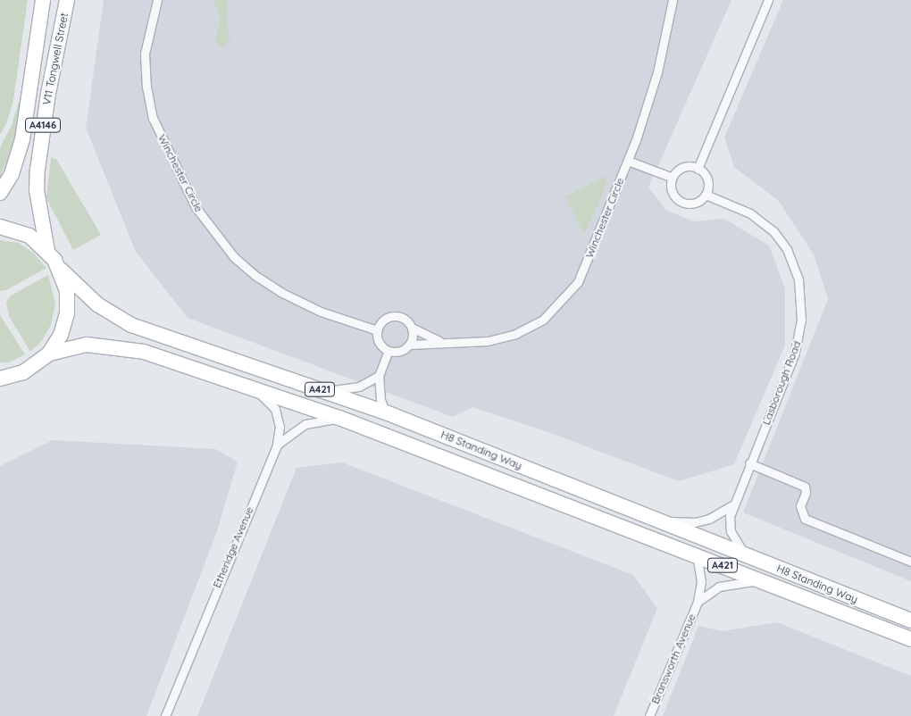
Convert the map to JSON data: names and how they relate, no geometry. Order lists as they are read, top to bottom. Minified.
{"streets":{"highway":["V11 Tongwell Street","A4146","A421","H8 Standing Way"],"street":["Winchester Circle","Lasborough Road","Etheridge Avenue","Bransworth Avenue"]},"crossings":[["Lasborough Road","H8 Standing Way"],["H8 Standing Way","Bransworth Avenue"]]}
